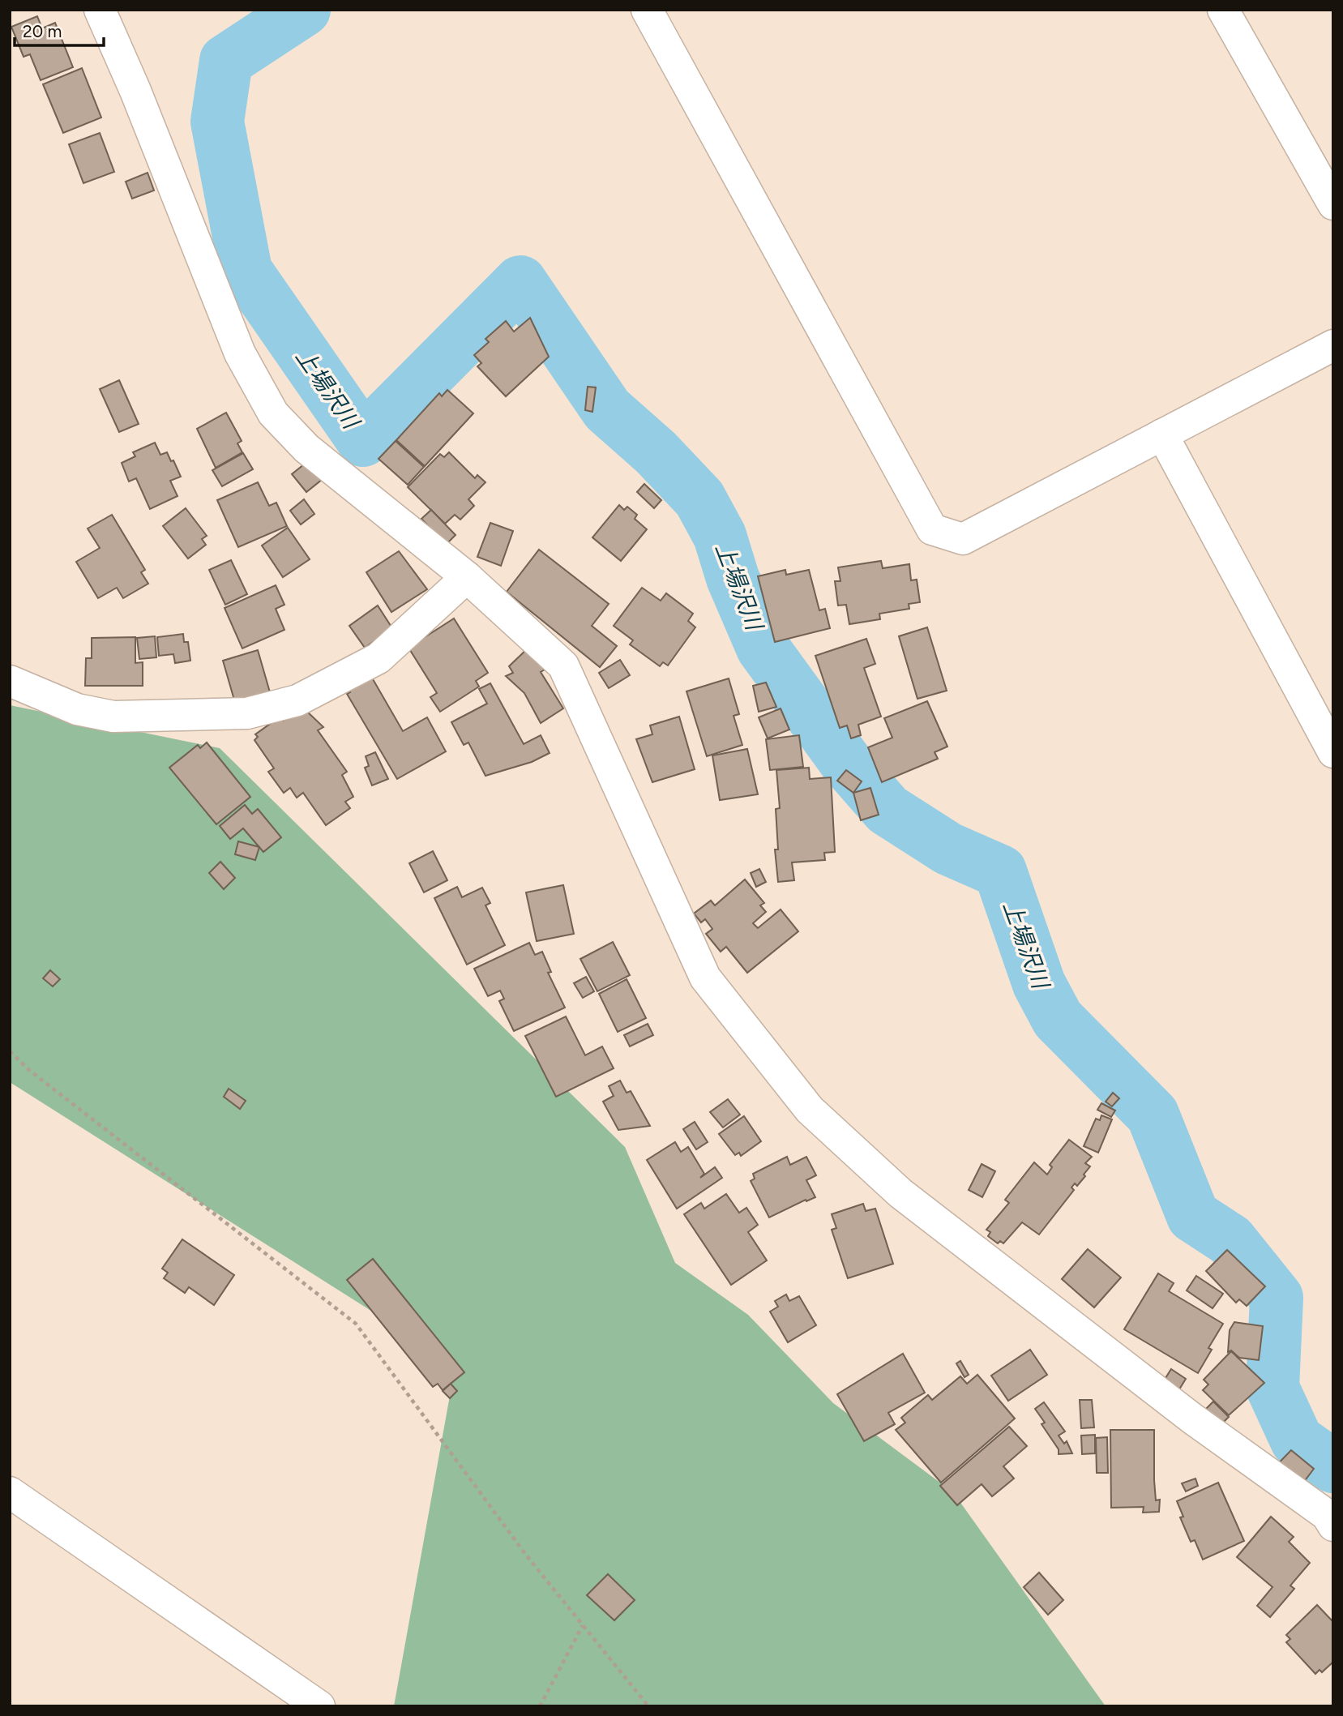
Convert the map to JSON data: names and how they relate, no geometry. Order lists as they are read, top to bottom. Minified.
{"water":["上場沢川"],"scale_bar":"20 m"}
